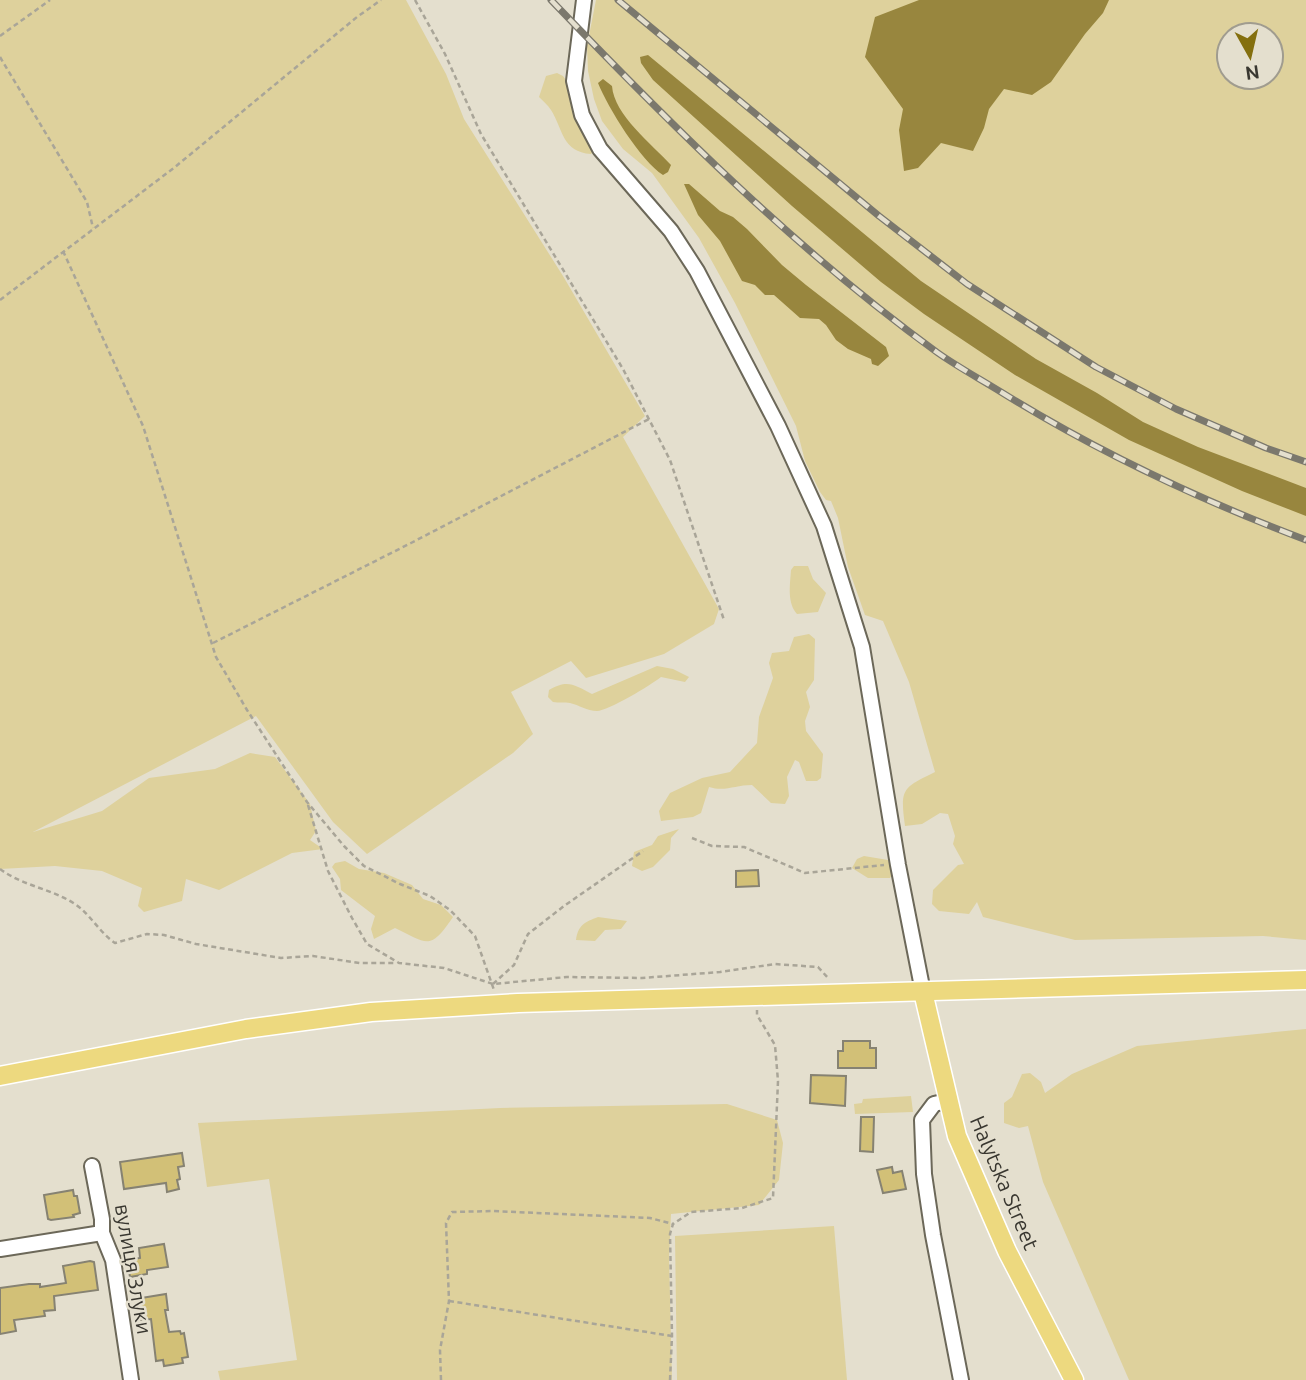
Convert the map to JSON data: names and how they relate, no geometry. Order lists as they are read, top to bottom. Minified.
{"streets":{"main road":["Halytska Street"],"street":["вулиця Злуки"]},"north":"bottom"}
